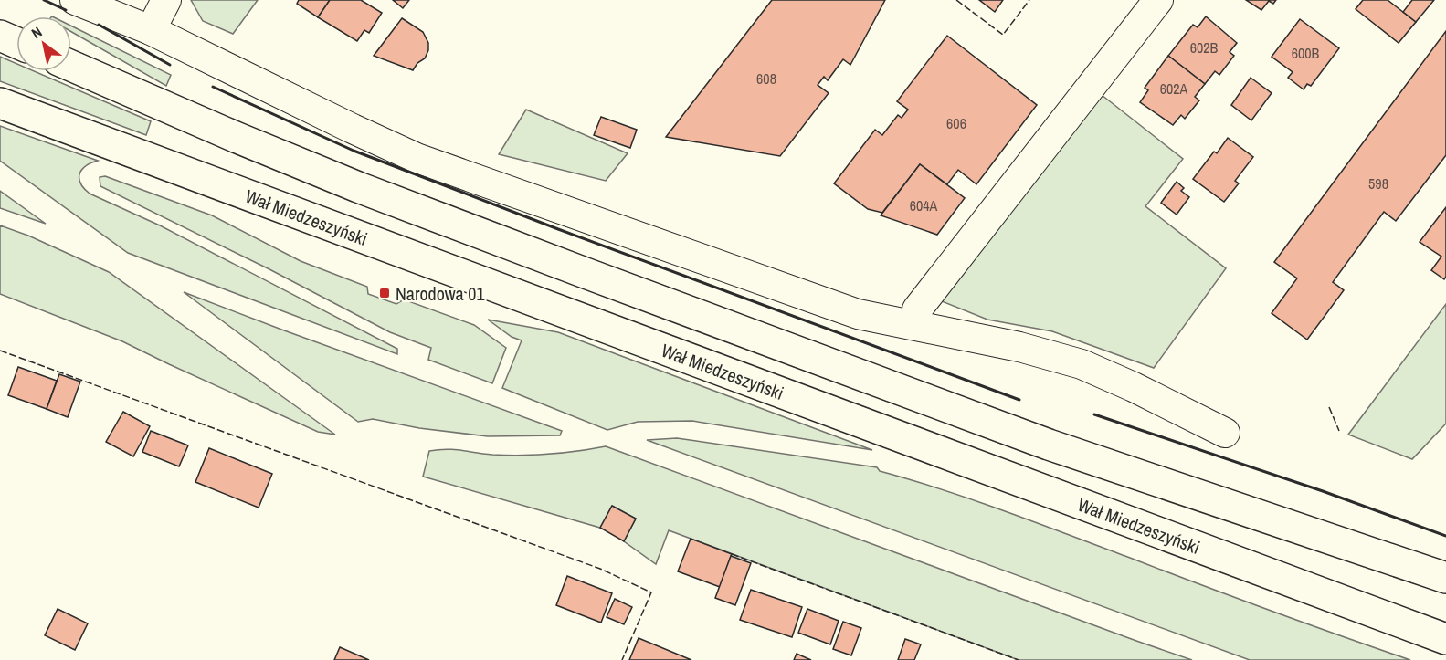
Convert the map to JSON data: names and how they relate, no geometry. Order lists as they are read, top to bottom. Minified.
{"streets":{"main road":["Wał Miedzeszyński"]},"places":{"transit":["Narodowa 01"]},"house_numbers":["602B","600B","608","602A","606","598","604A"],"north":"top left"}
